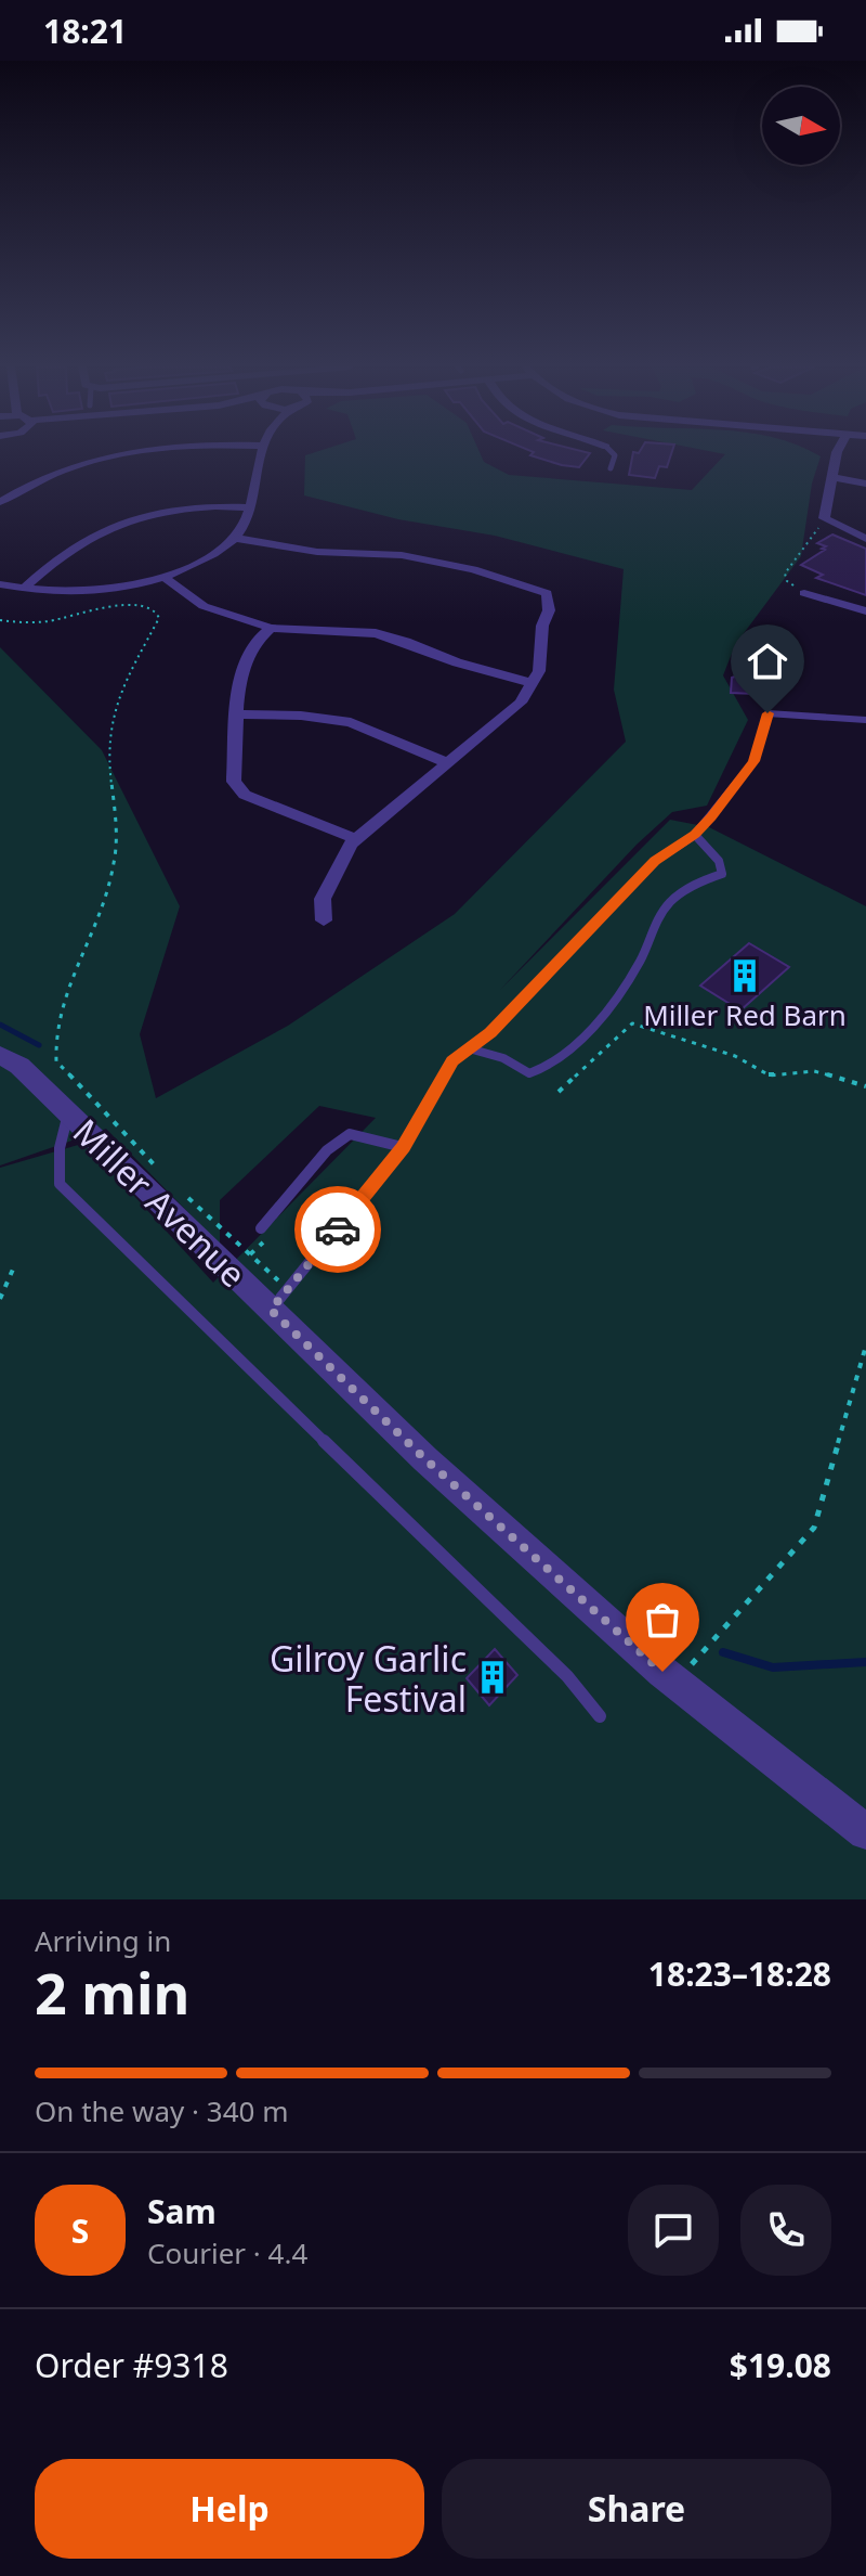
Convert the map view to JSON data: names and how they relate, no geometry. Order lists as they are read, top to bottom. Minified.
{"streets":{"street":["Miller Avenue"]},"places":{"building":["Miller Red Barn","Gilroy Garlic Festival"]},"north":"right","page":{"status":"18:21","heading":["2 min","Arriving in","18:23–18:28"],"panel":["Sam","Courier · 4.4","Order #9318","$19.08"],"bar":"On the way · 340 m","round":"S","buttons":["Help","Share"]}}
